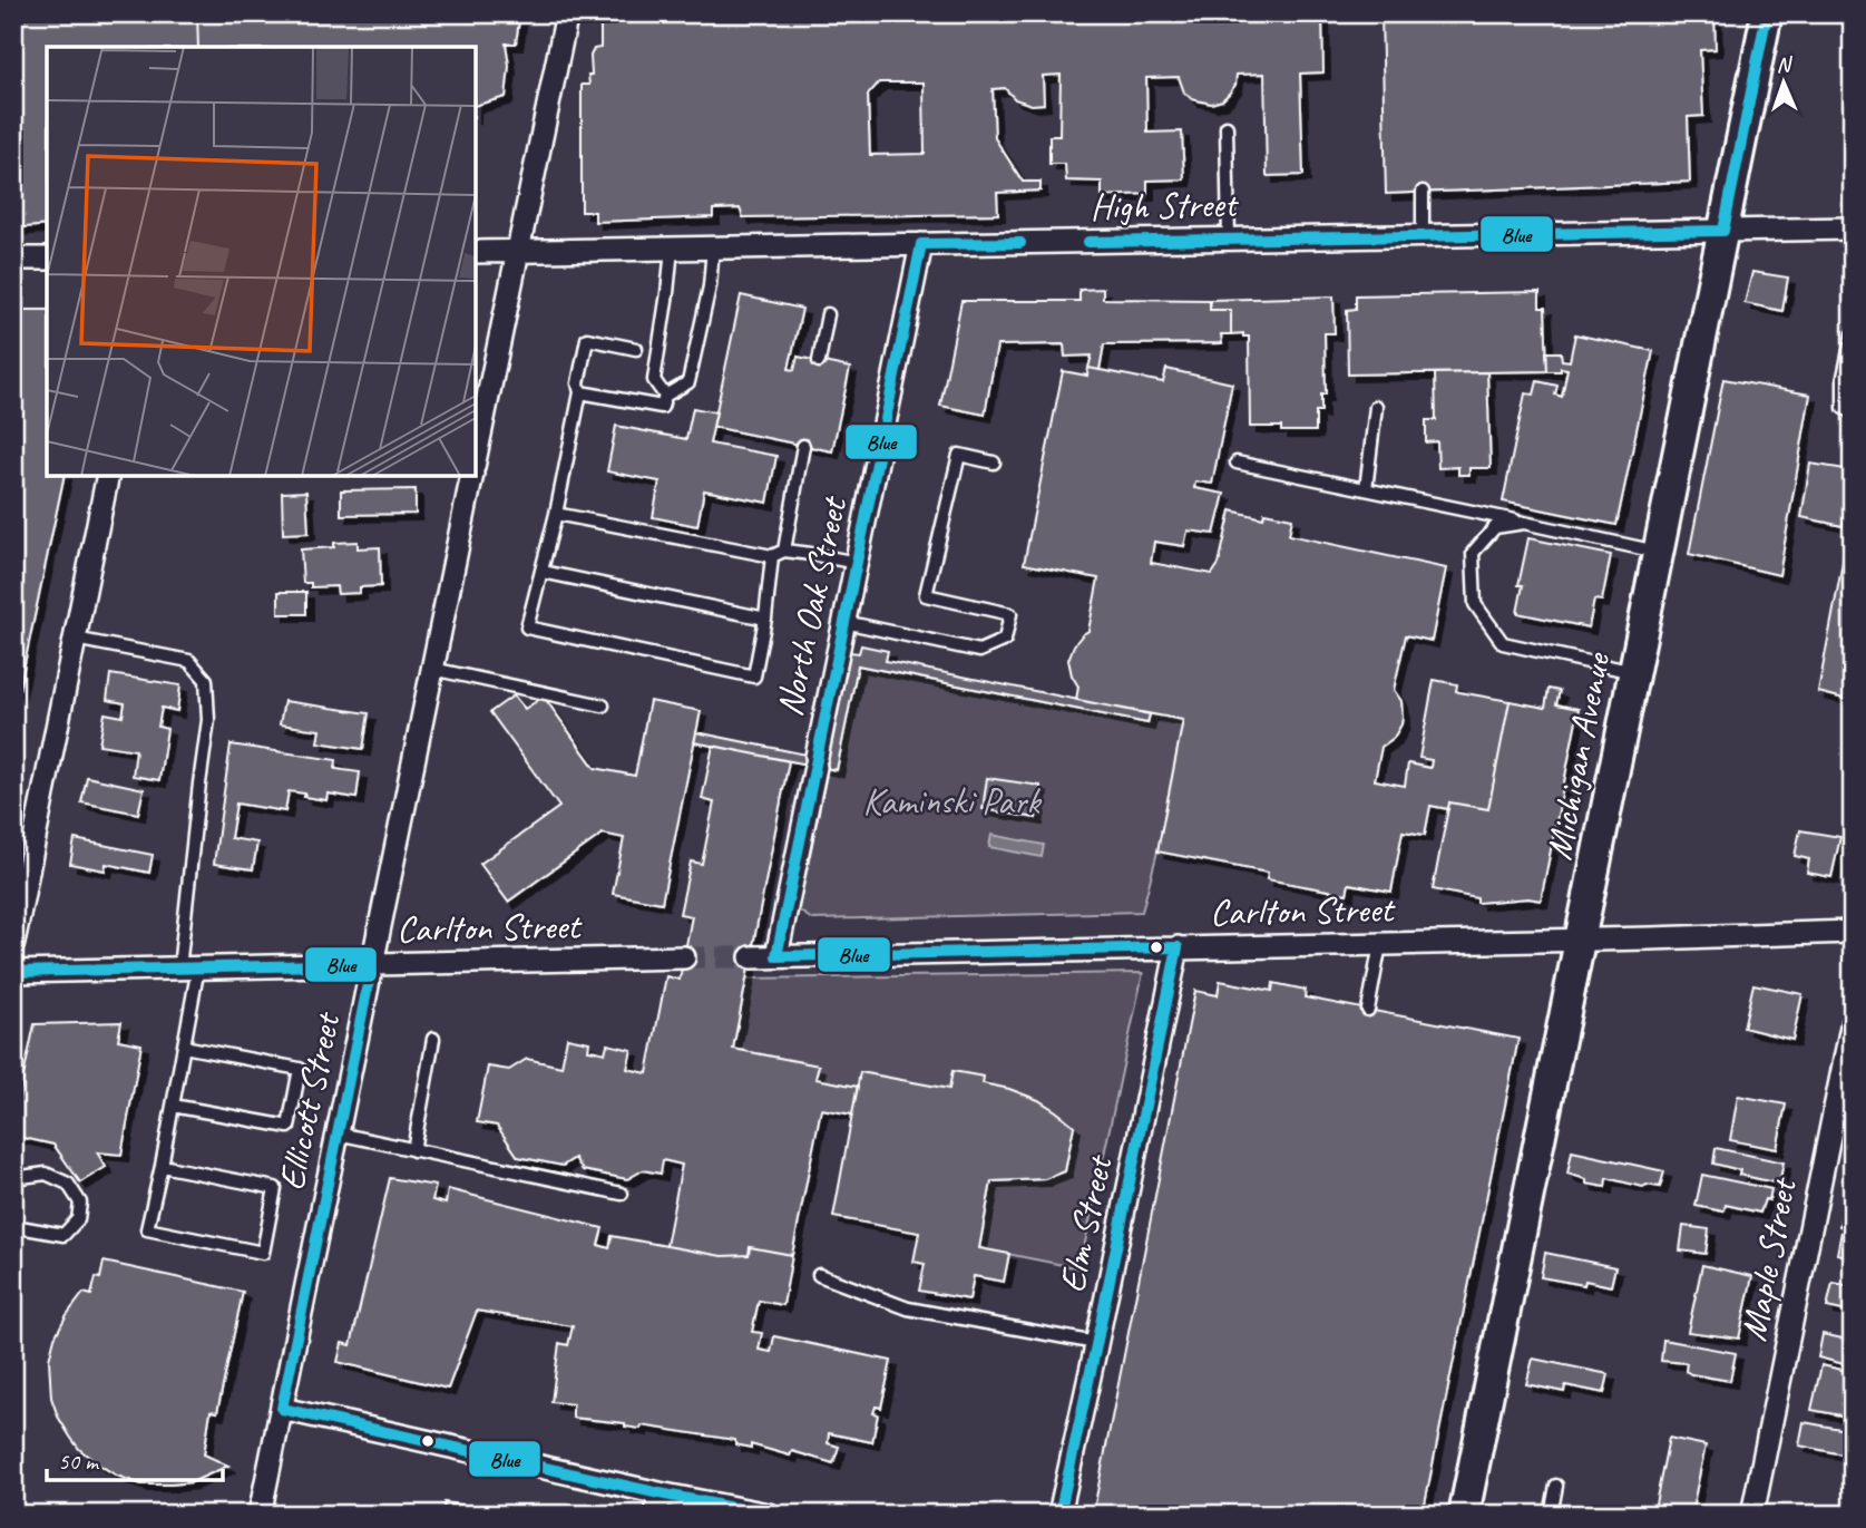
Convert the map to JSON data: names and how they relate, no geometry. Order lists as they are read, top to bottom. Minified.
{"streets":{"street":["High Street","North Oak Street","Michigan Avenue","Carlton Street","Ellicott Street","Elm Street","Maple Street"]},"crossings":[["High Street","North Oak Street"],["High Street","Michigan Avenue"],["North Oak Street","Carlton Street"],["Michigan Avenue","Carlton Street"],["Carlton Street","Ellicott Street"],["Carlton Street","Elm Street"]],"parks":["Kaminski Park"],"lines":["transit line Blue"],"scale_bar":"50 m","north":"top"}
